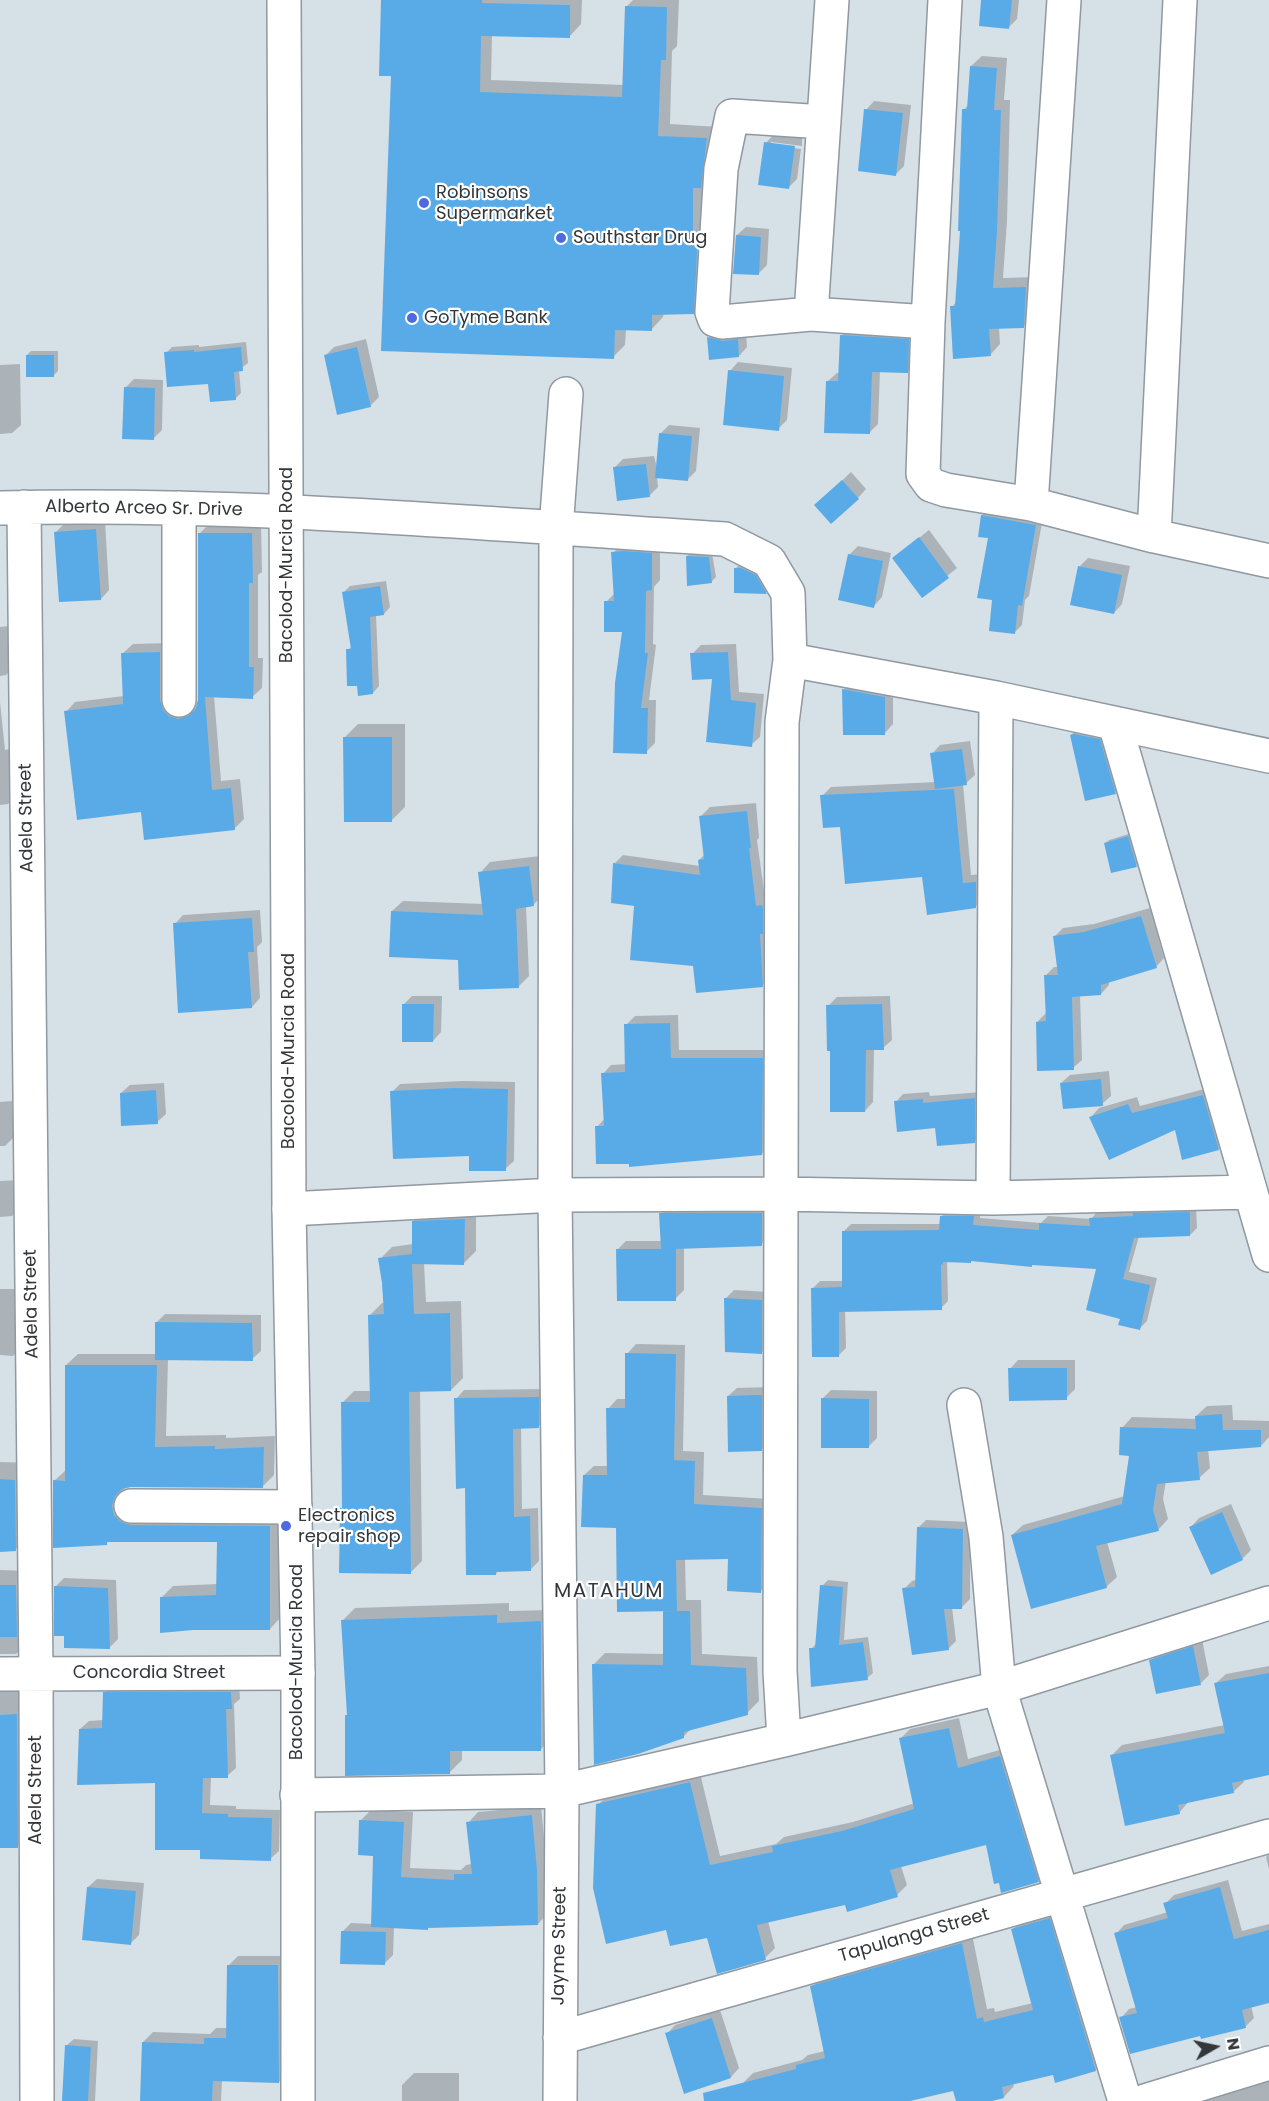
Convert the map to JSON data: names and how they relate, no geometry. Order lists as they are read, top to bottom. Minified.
{"streets":{"street":["Alberto Arceo Sr. Drive","Bacolod-Murcia Road","Adela Street","Concordia Street","Tapulanga Street","Jayme Street"]},"crossings":[["Alberto Arceo Sr. Drive","Bacolod-Murcia Road"],["Alberto Arceo Sr. Drive","Adela Street"],["Alberto Arceo Sr. Drive","Jayme Street"],["Bacolod-Murcia Road","Concordia Street"],["Adela Street","Concordia Street"],["Tapulanga Street","Jayme Street"]],"districts":["MATAHUM"],"places":["Robinsons Supermarket","Southstar Drug","GoTyme Bank","Electronics repair shop"],"north":"right"}
